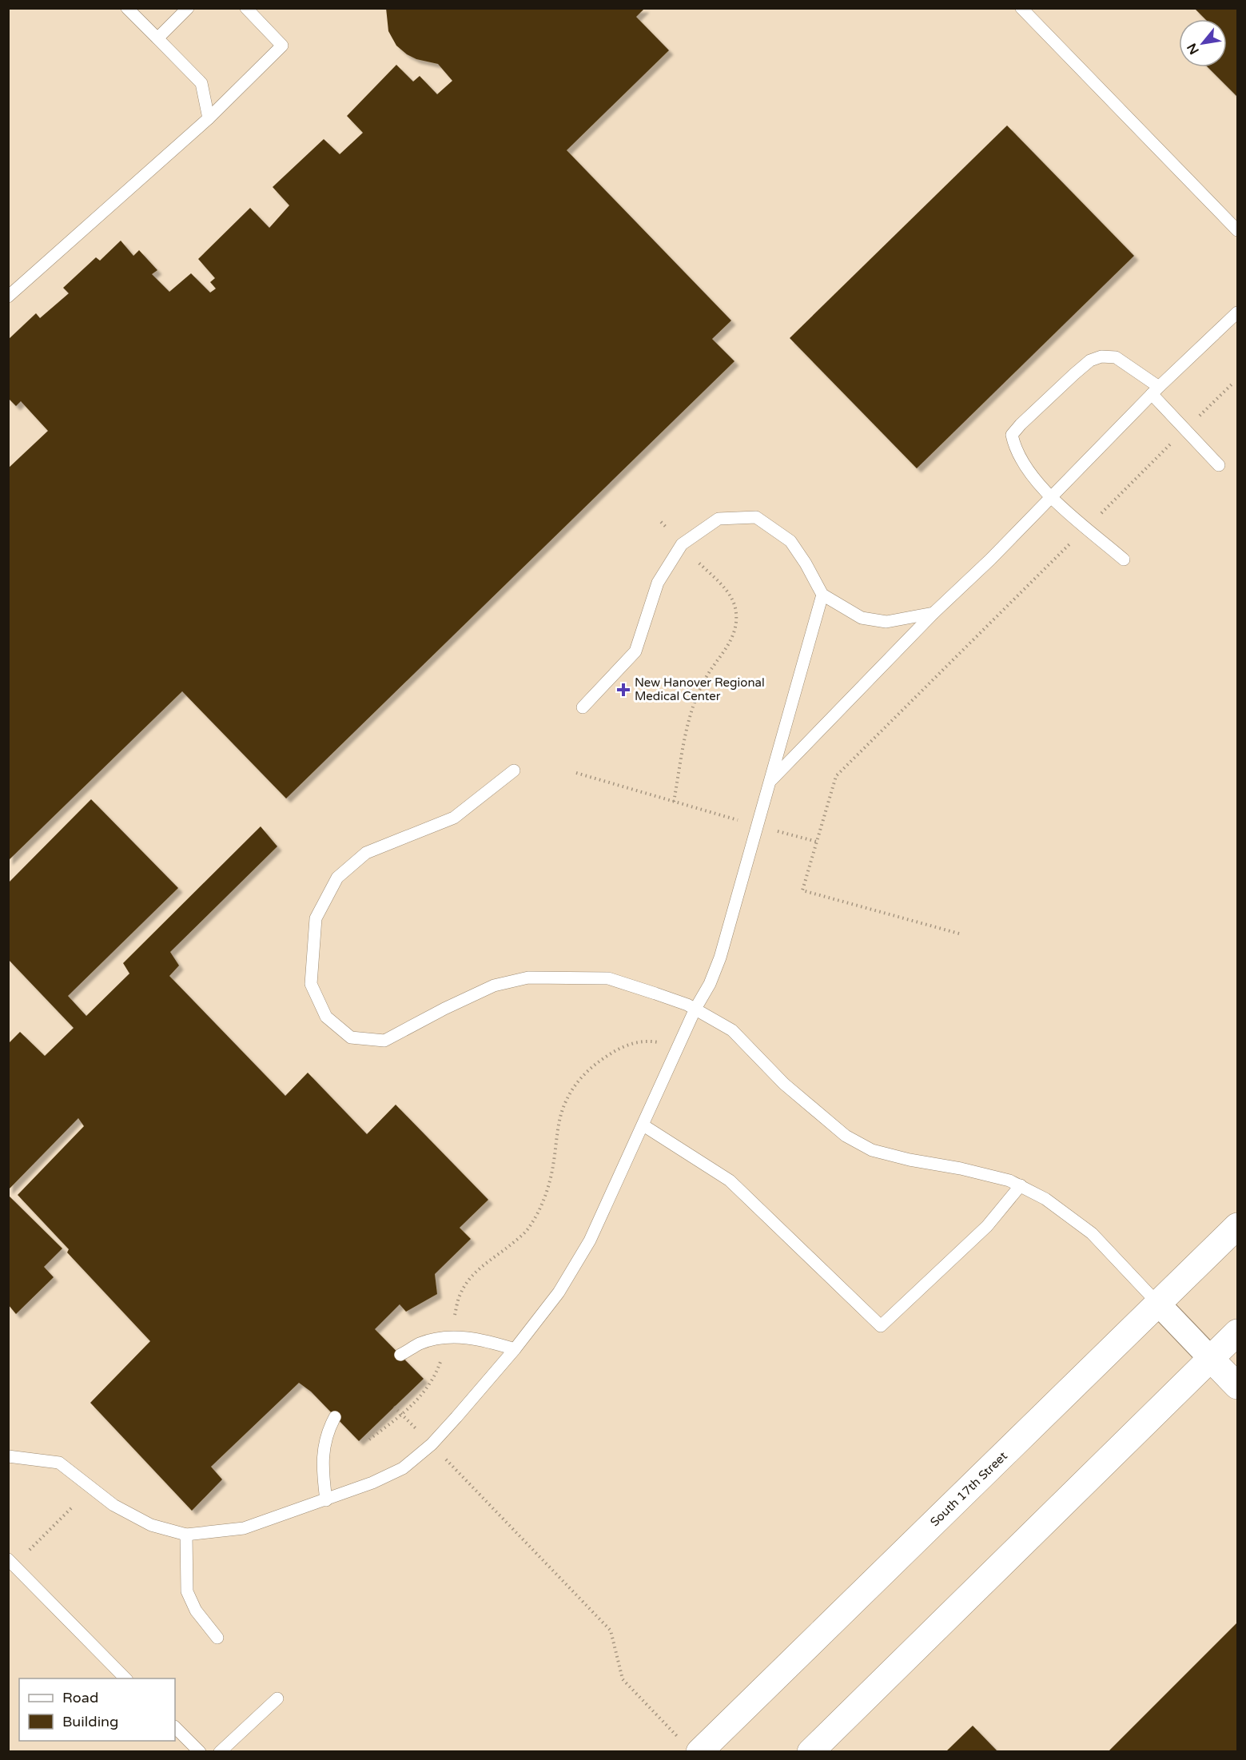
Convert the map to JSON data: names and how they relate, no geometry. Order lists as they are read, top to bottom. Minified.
{"streets":{"main road":["South 17th Street"]},"places":{"health":["New Hanover Regional Medical Center"]},"legend":["Road","Building"],"north":"bottom left"}
